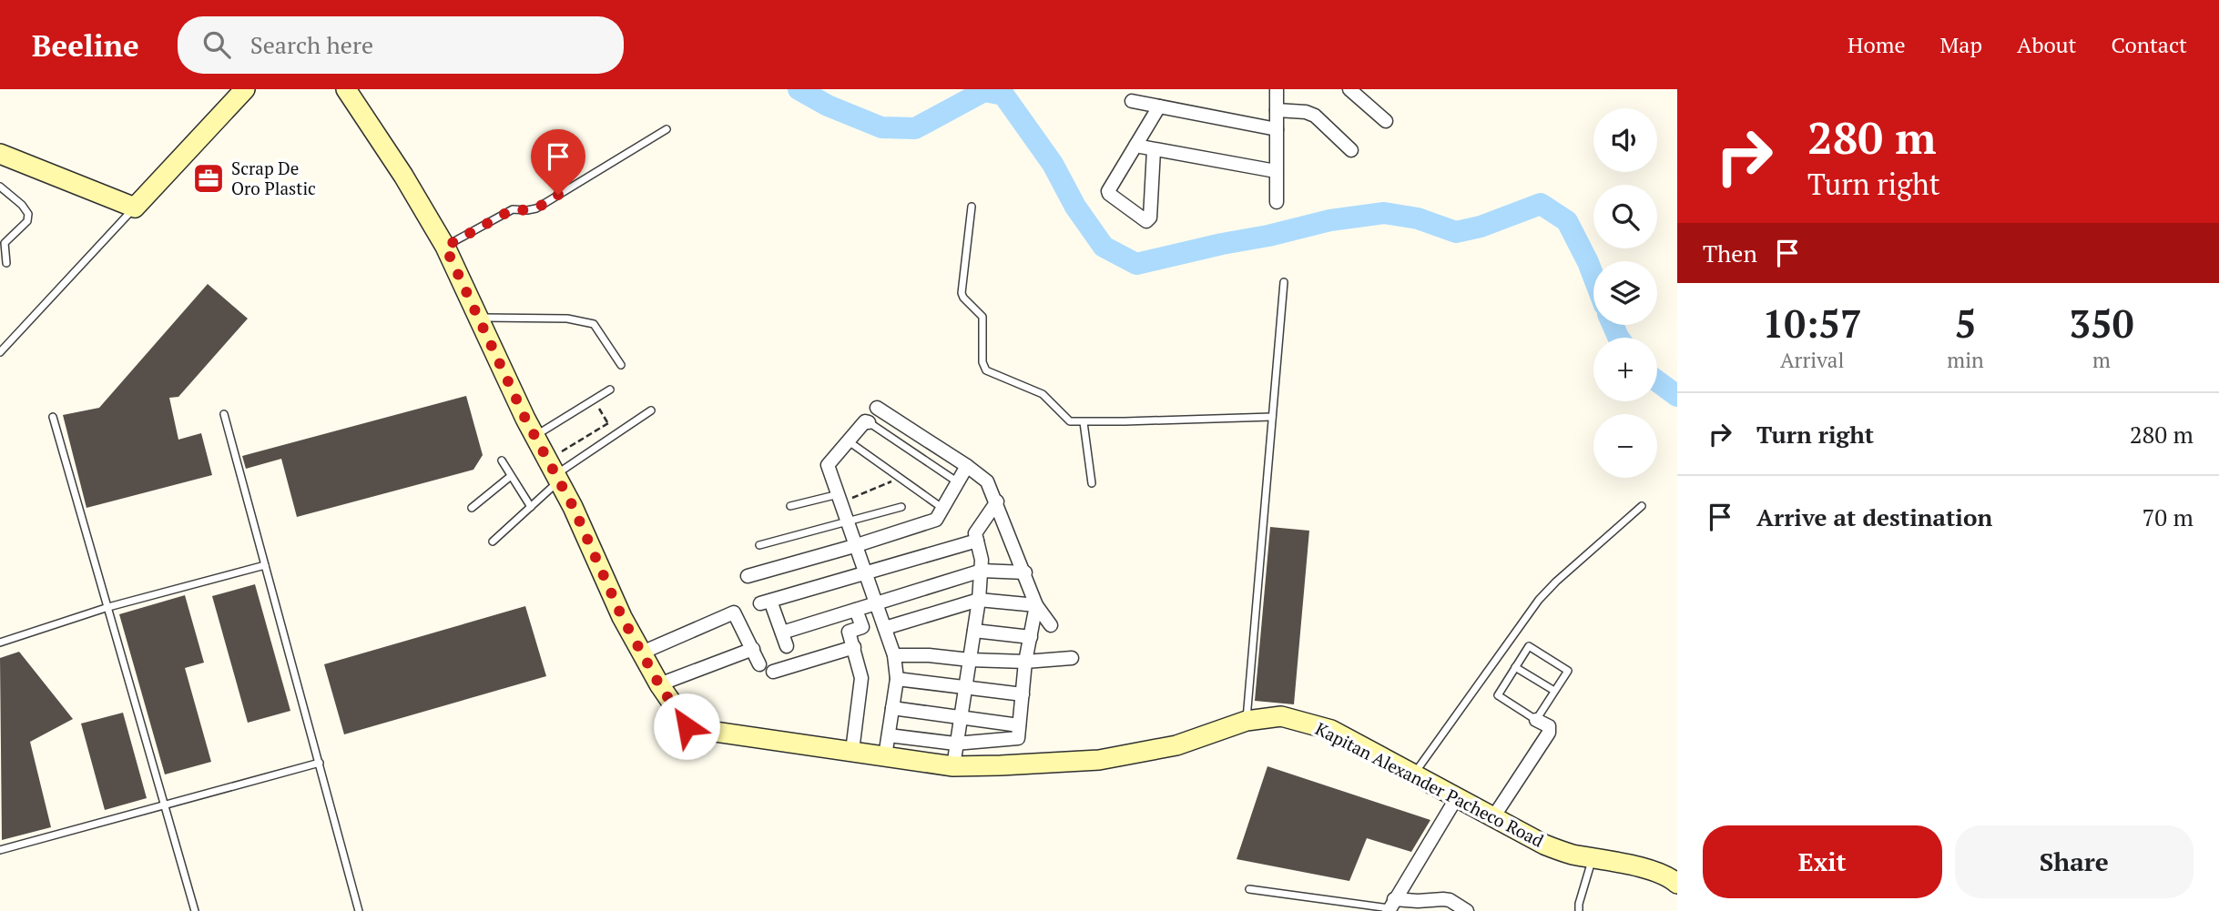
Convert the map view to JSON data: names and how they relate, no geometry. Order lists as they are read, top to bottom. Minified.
{"streets":{"street":["Kapitan Alexander Pacheco Road"]},"places":{"office":["Scrap De Oro Plastic"]},"page":{"header":"Beeline","search":"Search here","nav":["Home","Map","About","Contact"],"turn":["280 m","Turn right"],"map_buttons":["+","−"],"then":"Then","eta":["10:57","Arrival","5","min","350","m"],"list":[{"name":"Turn right","value":"280 m"},{"name":"Arrive at destination","value":"70 m"}],"buttons":["Exit","Share"]}}
